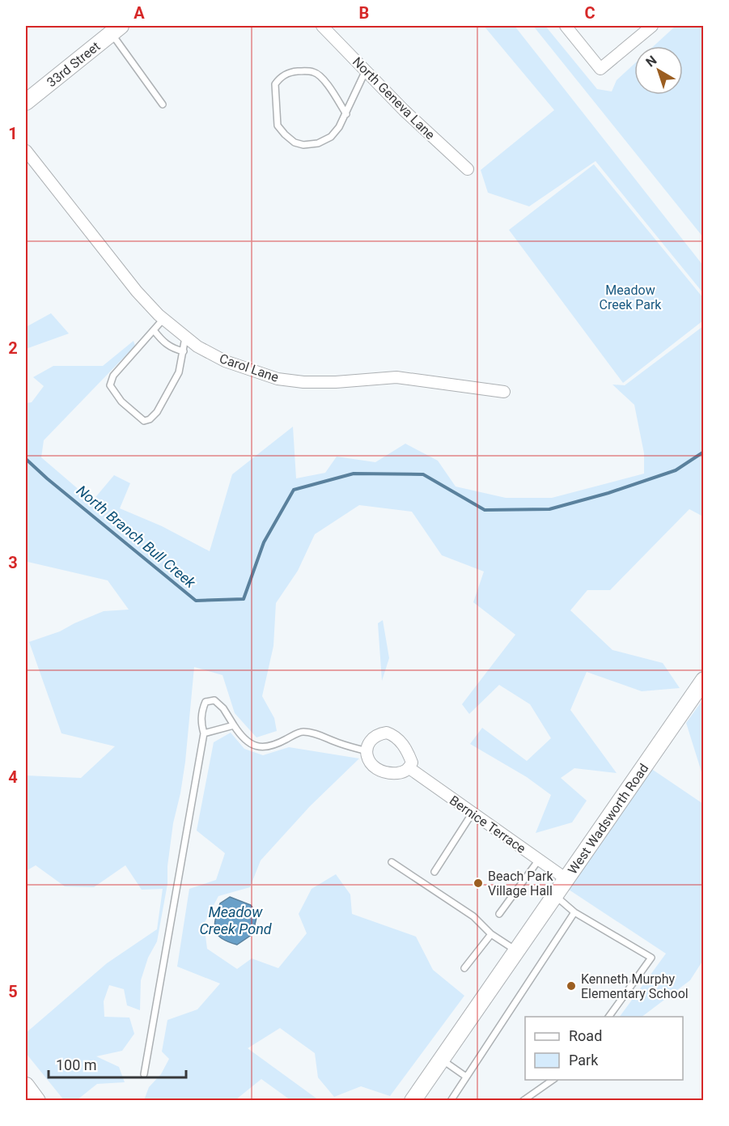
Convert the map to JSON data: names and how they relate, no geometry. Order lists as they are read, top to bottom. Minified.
{"streets":{"main road":["33rd Street","West Wadsworth Road"],"street":["North Geneva Lane","Carol Lane","Bernice Terrace"]},"crossings":[["West Wadsworth Road","Bernice Terrace"]],"water":["North Branch Bull Creek","Meadow Creek Pond"],"parks":["Meadow Creek Park"],"places":["Beach Park Village Hall","Kenneth Murphy Elementary School"],"legend":["Road","Park"],"scale_bar":"100 m","north":"top left","grid":{"columns":["A","B","C"],"rows":["1","2","3","4","5"]}}
